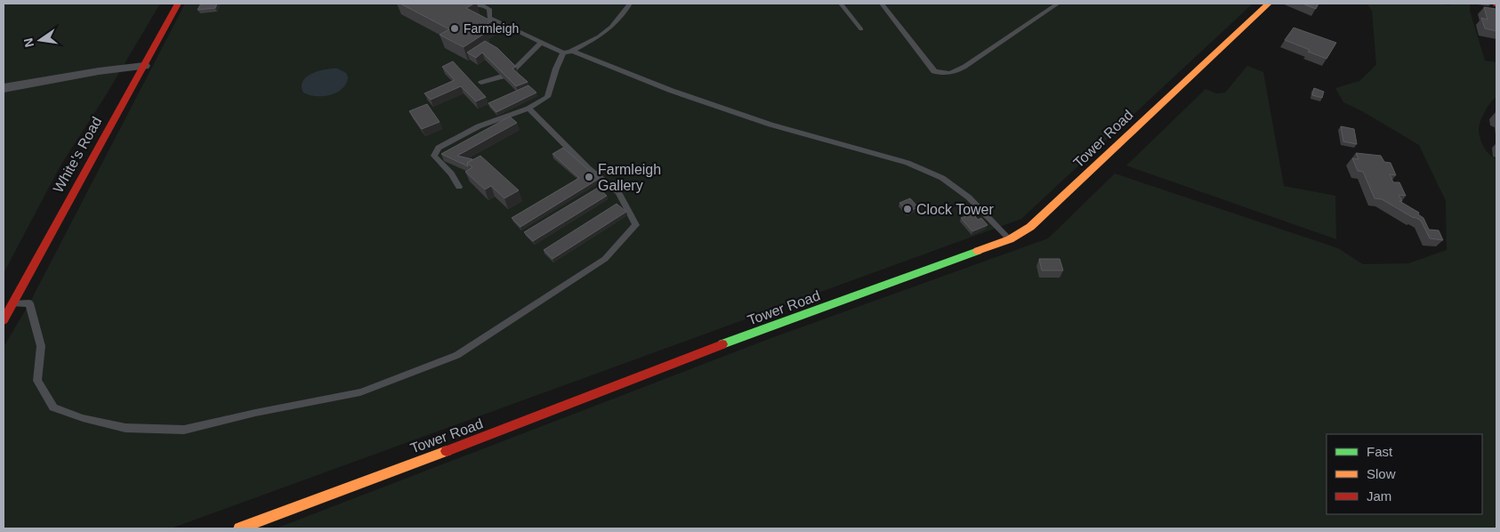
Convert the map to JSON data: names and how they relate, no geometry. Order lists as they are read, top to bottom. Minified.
{"streets":{"street":["Tower Road","White's Road"]},"places":["Farmleigh","Farmleigh Gallery","Clock Tower"],"legend":["Fast","Slow","Jam"],"north":"left"}
